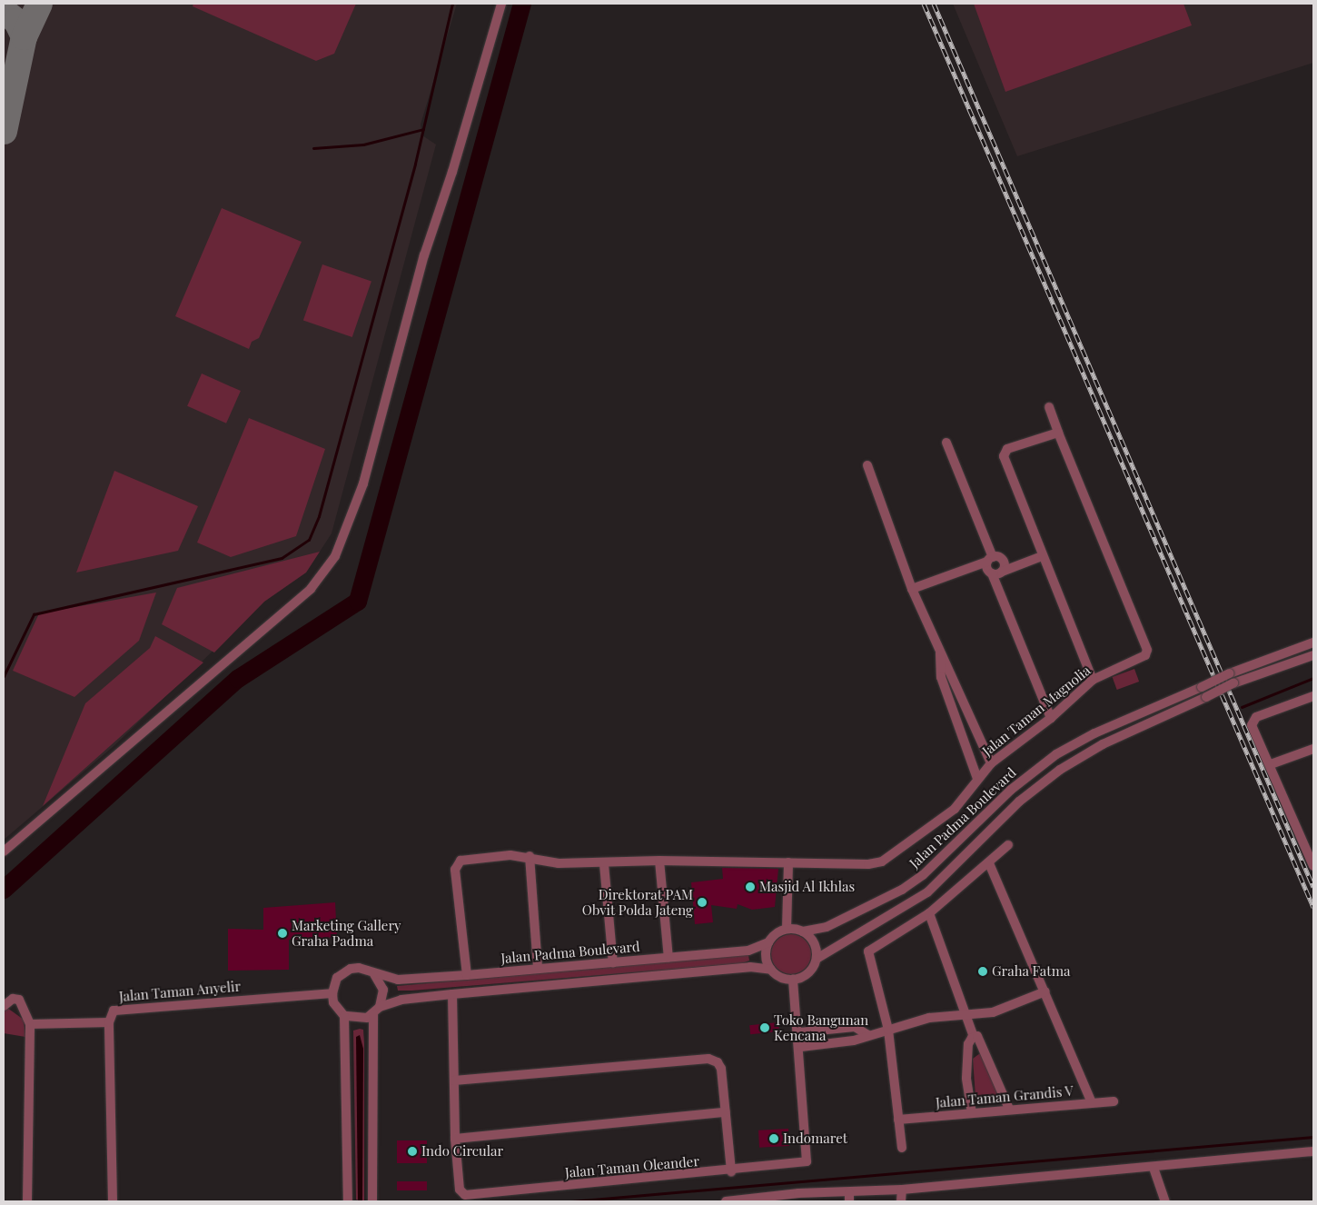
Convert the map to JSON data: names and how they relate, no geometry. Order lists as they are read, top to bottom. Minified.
{"streets":{"street":["Jalan Taman Magnolia","Jalan Padma Boulevard","Jalan Taman Anyelir","Jalan Taman Grandis V","Jalan Taman Oleander"]},"crossings":[["Jalan Taman Magnolia","Jalan Padma Boulevard"],["Jalan Padma Boulevard","Jalan Taman Anyelir"]],"places":["Masjid Al Ikhlas","Direktorat PAM Obvit Polda Jateng","Marketing Gallery Graha Padma","Graha Fatma","Toko Bangunan Kencana","Indomaret","Indo Circular"]}
